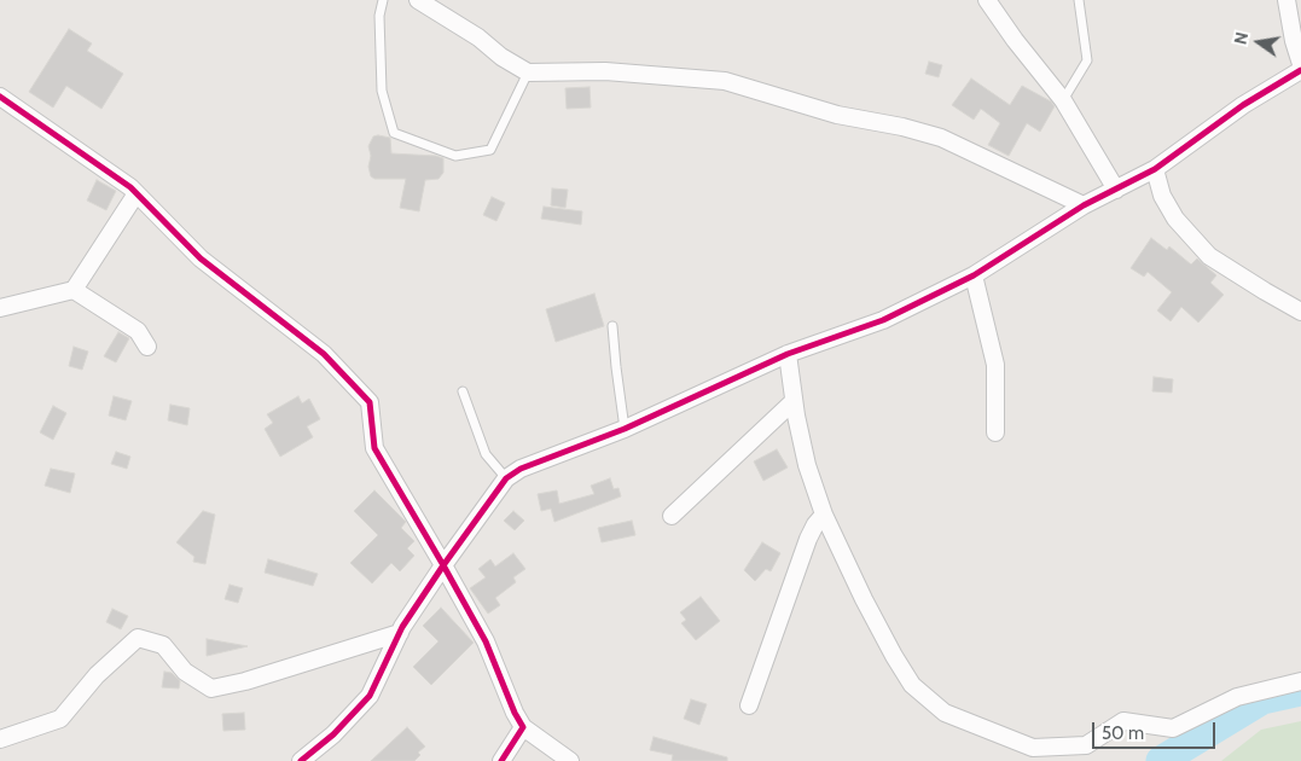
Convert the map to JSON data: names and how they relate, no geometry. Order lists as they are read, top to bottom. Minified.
{"scale_bar":"50 m","north":"left"}
